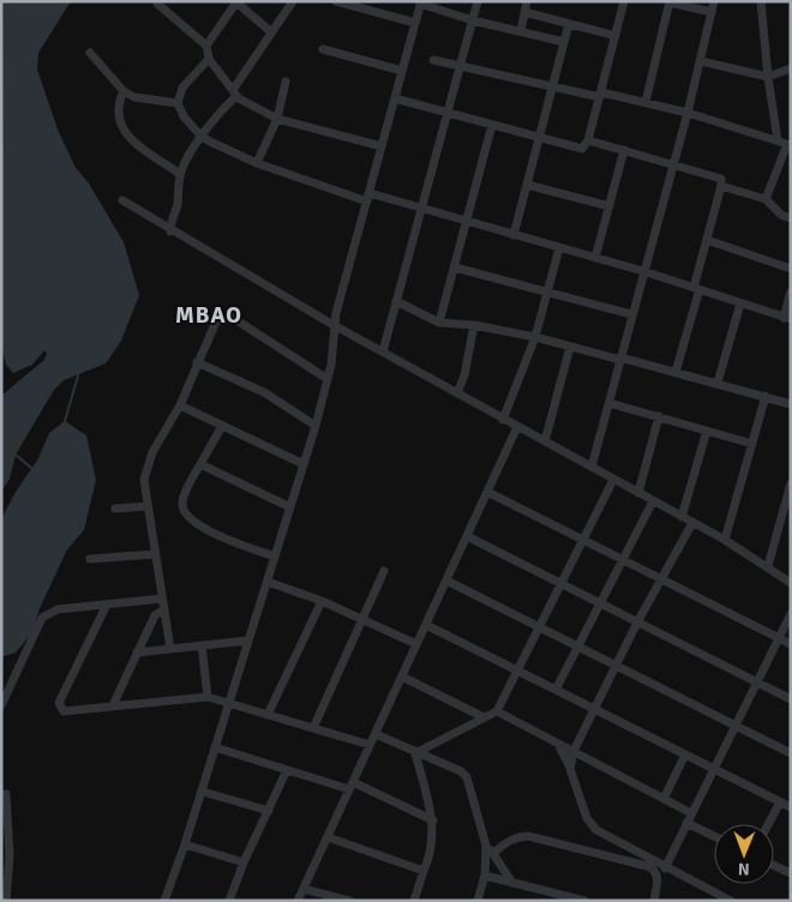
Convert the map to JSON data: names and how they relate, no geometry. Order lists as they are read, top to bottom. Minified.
{"districts":["MBAO"],"north":"bottom"}
